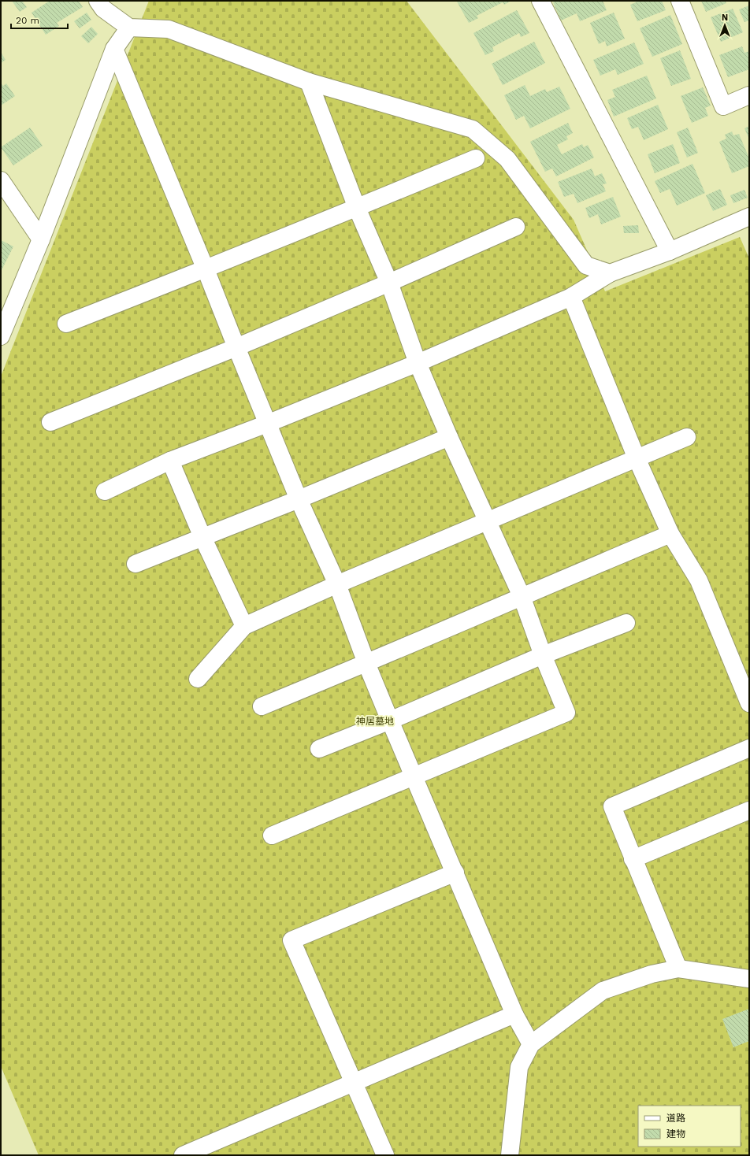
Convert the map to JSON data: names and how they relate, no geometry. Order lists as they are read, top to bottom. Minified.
{"parks":["神居墓地"],"legend":["道路","建物"],"scale_bar":"20 m","north":"top"}
